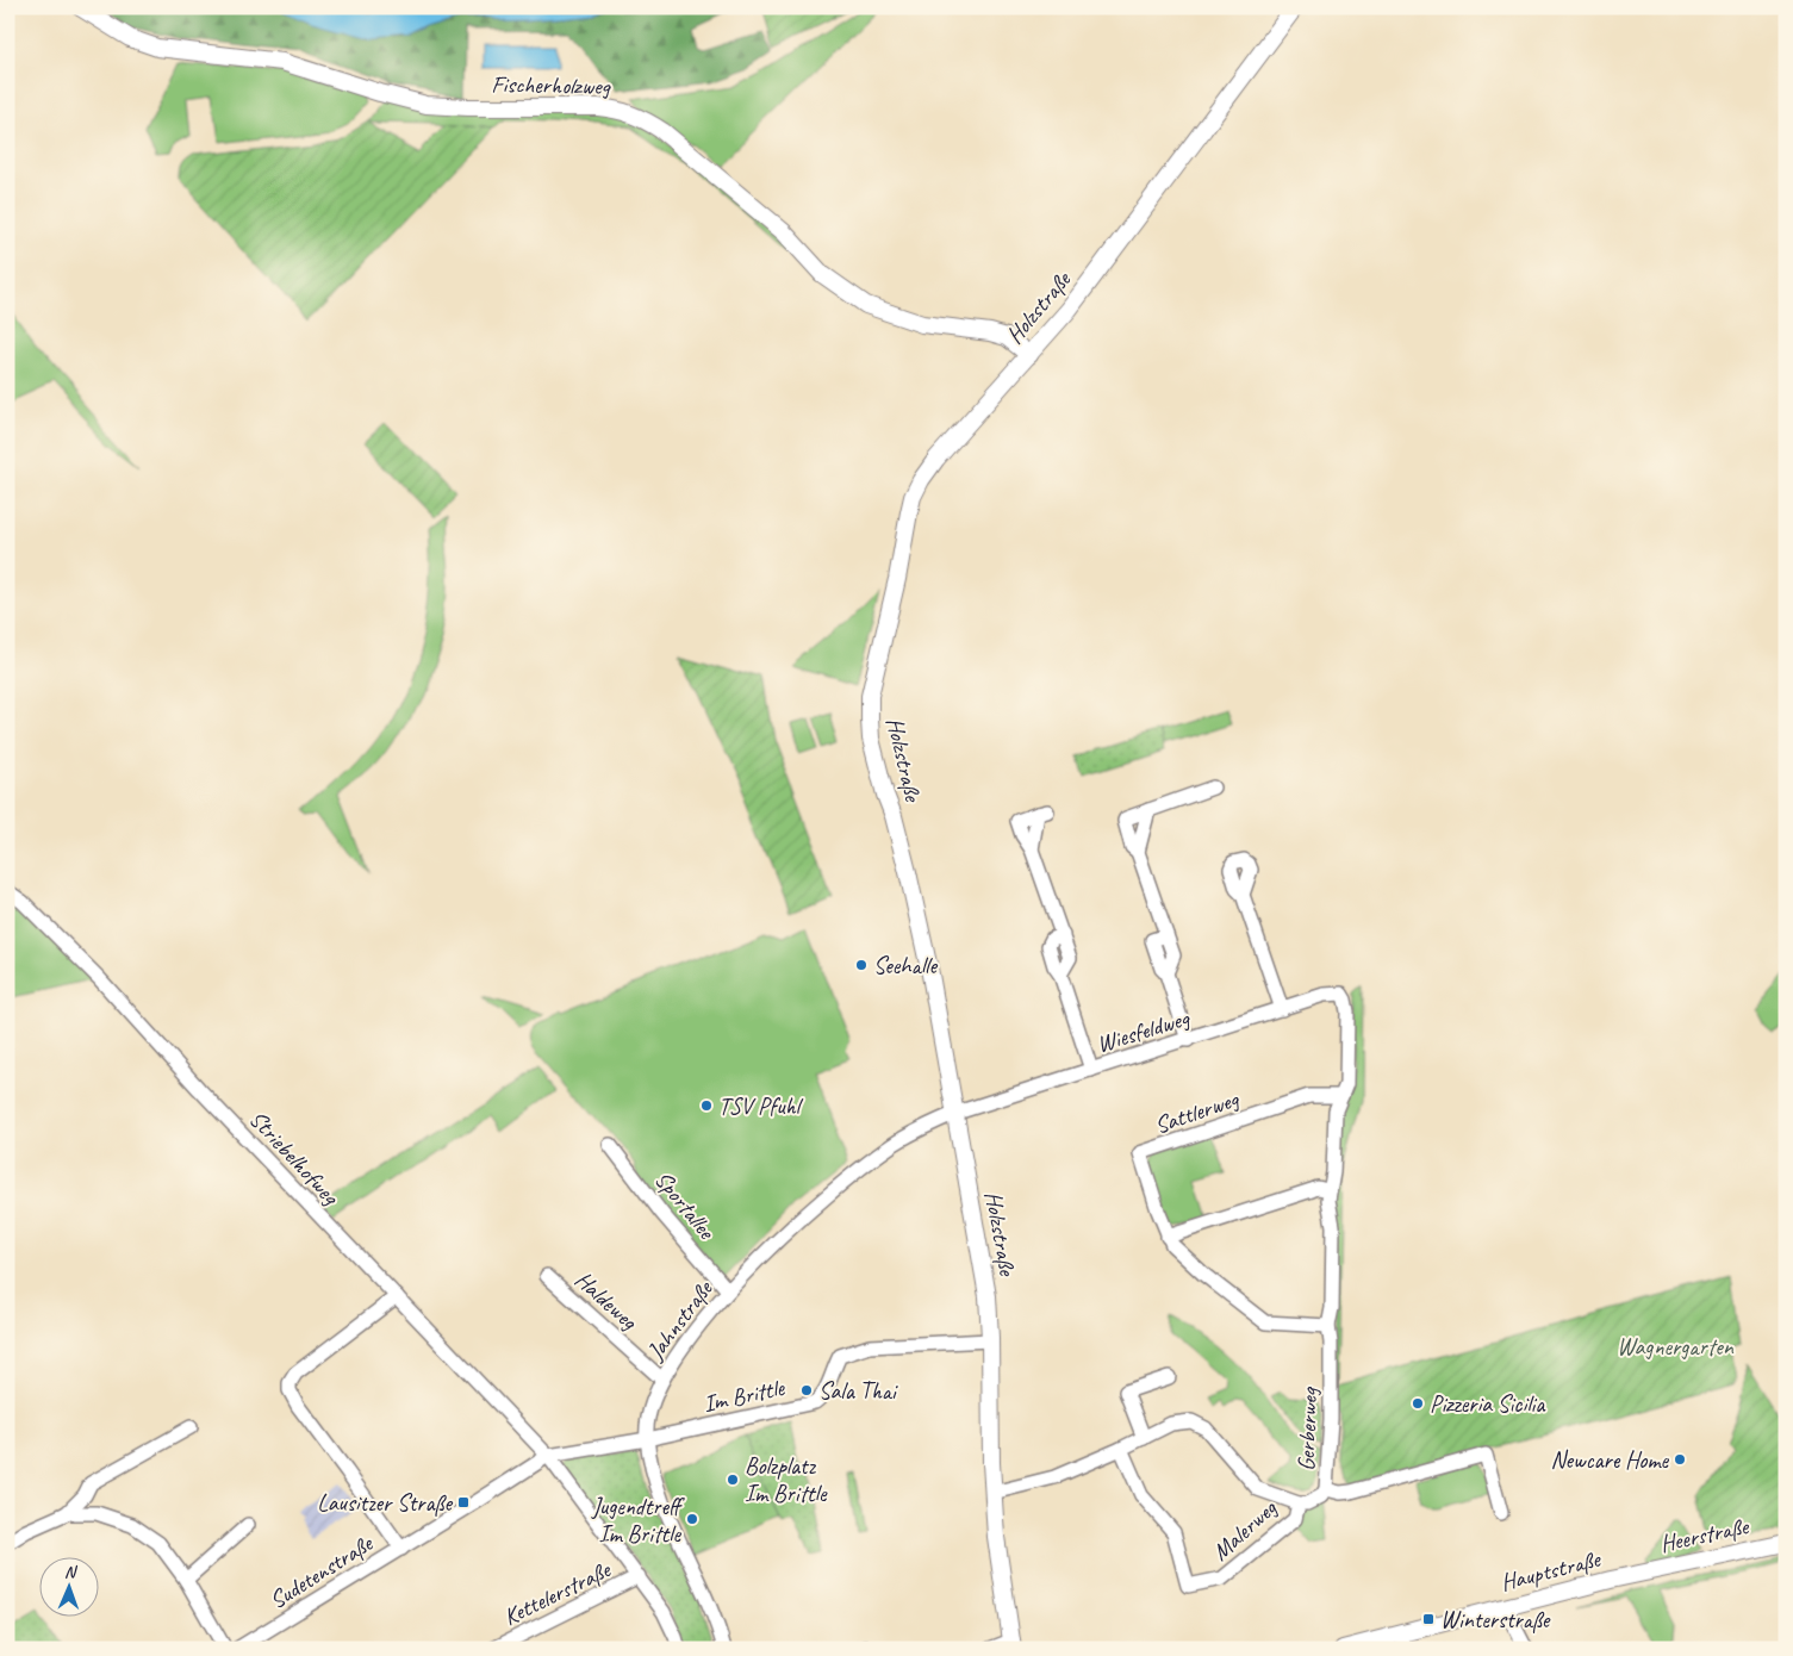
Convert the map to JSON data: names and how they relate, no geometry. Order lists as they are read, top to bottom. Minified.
{"streets":{"street":["Fischerholzweg","Holzstraße","Wiesfeldweg","Sattlerweg","Striebelhofweg","Sportallee","Haldeweg","Jahnstraße","Im Brittle","Gerberweg","Malerweg","Heerstraße","Hauptstraße","Sudetenstraße","Kettelerstraße"]},"crossings":[["Fischerholzweg","Holzstraße"],["Holzstraße","Wiesfeldweg"],["Holzstraße","Jahnstraße"],["Holzstraße","Im Brittle"],["Holzstraße","Gerberweg"],["Wiesfeldweg","Jahnstraße"],["Wiesfeldweg","Gerberweg"],["Sattlerweg","Gerberweg"],["Striebelhofweg","Im Brittle"],["Striebelhofweg","Sudetenstraße"],["Striebelhofweg","Kettelerstraße"],["Sportallee","Jahnstraße"],["Haldeweg","Jahnstraße"],["Jahnstraße","Im Brittle"],["Im Brittle","Sudetenstraße"],["Gerberweg","Malerweg"],["Heerstraße","Hauptstraße"]],"parks":["Wagnergarten"],"places":{"other":["Seehalle","TSV Pfuhl","Sala Thai","Pizzeria Sicilia","Newcare Home","Bolzplatz Im Brittle","Jugendtreff Im Brittle"],"transit":["Lausitzer Straße","Winterstraße"]},"north":"top"}
